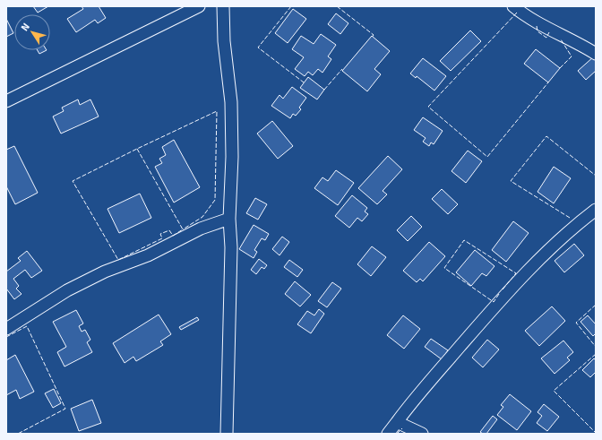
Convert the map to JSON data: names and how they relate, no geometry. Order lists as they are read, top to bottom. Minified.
{"north":"top left"}
